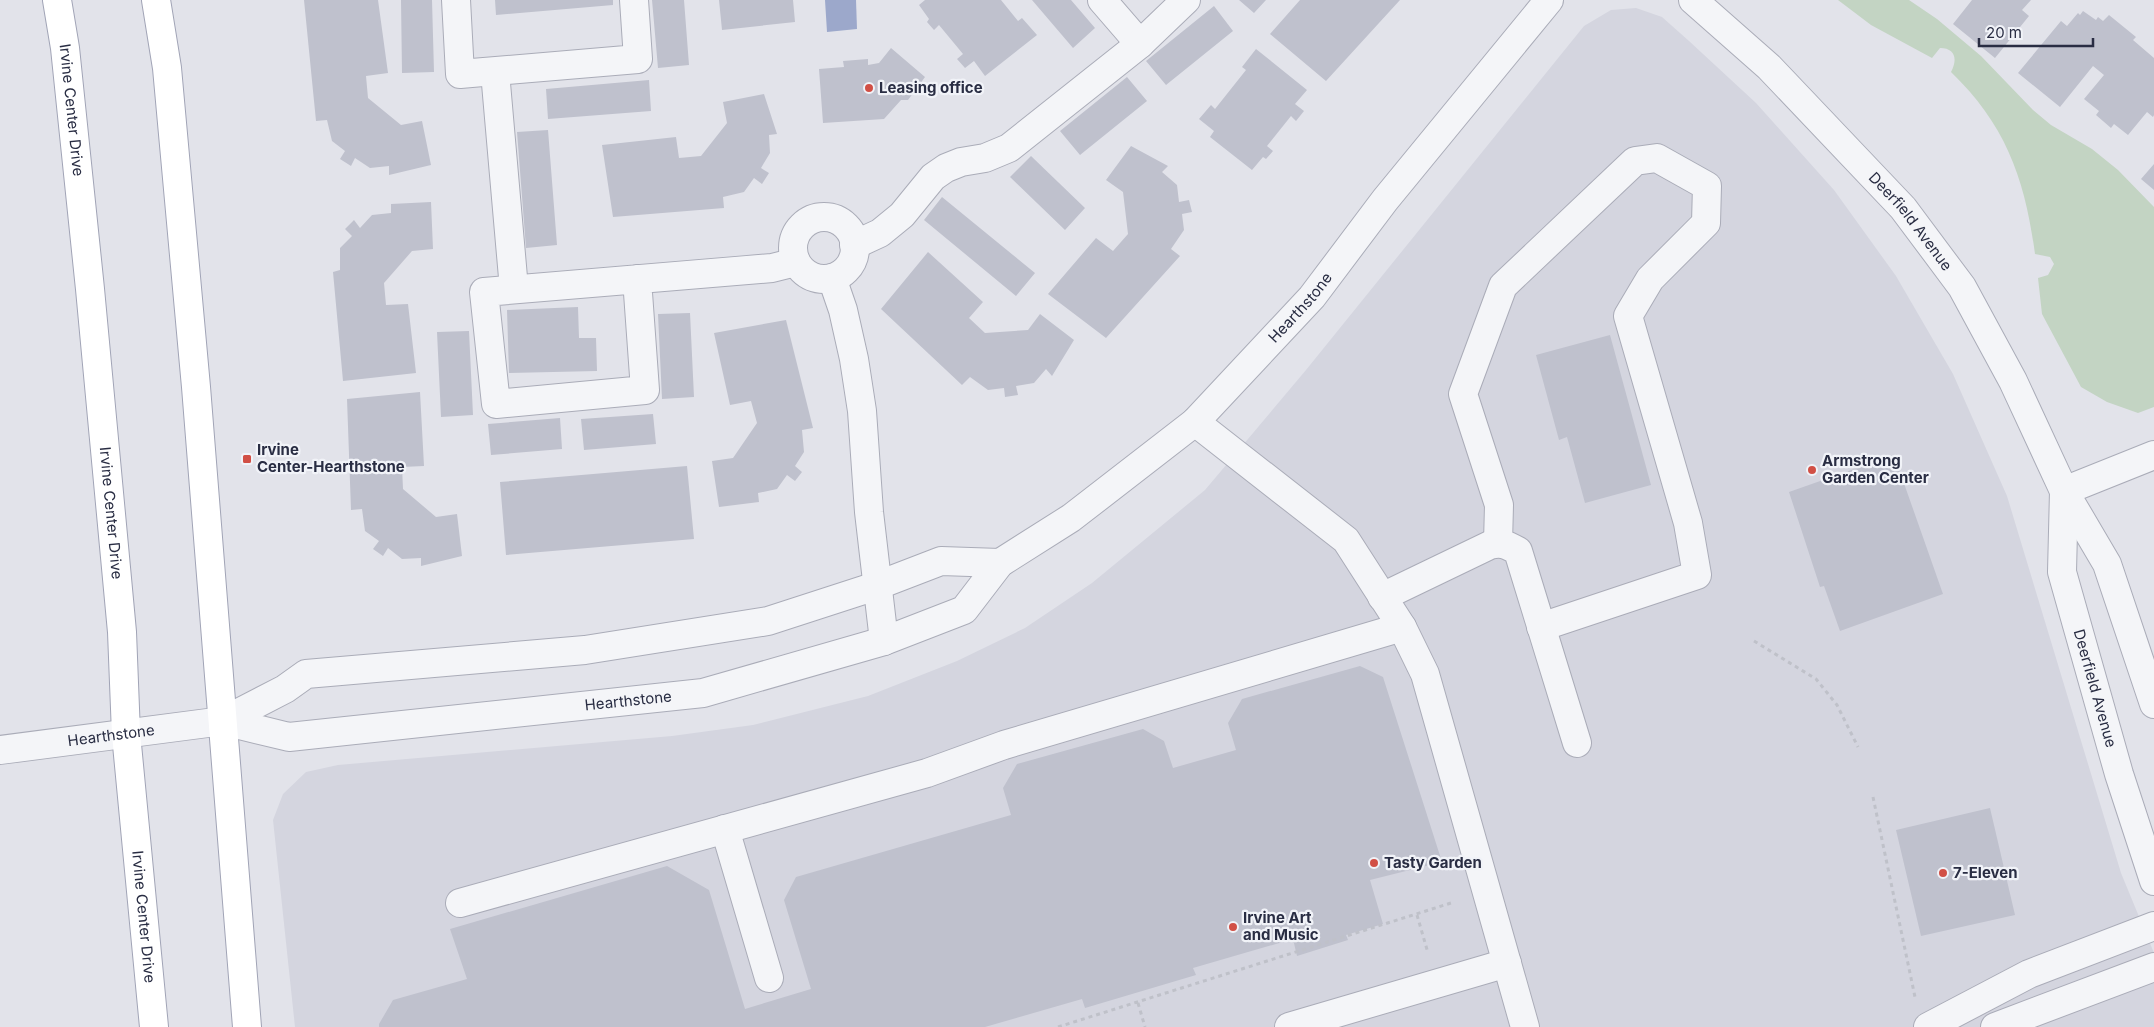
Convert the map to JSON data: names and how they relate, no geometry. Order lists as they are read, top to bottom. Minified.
{"streets":{"main road":["Irvine Center Drive"],"street":["Deerfield Avenue","Hearthstone"]},"crossings":[["Irvine Center Drive","Hearthstone"]],"places":{"other":["Leasing office","Armstrong Garden Center","Tasty Garden","7-Eleven","Irvine Art and Music"],"transit":["Irvine Center-Hearthstone"]},"scale_bar":"20 m"}
